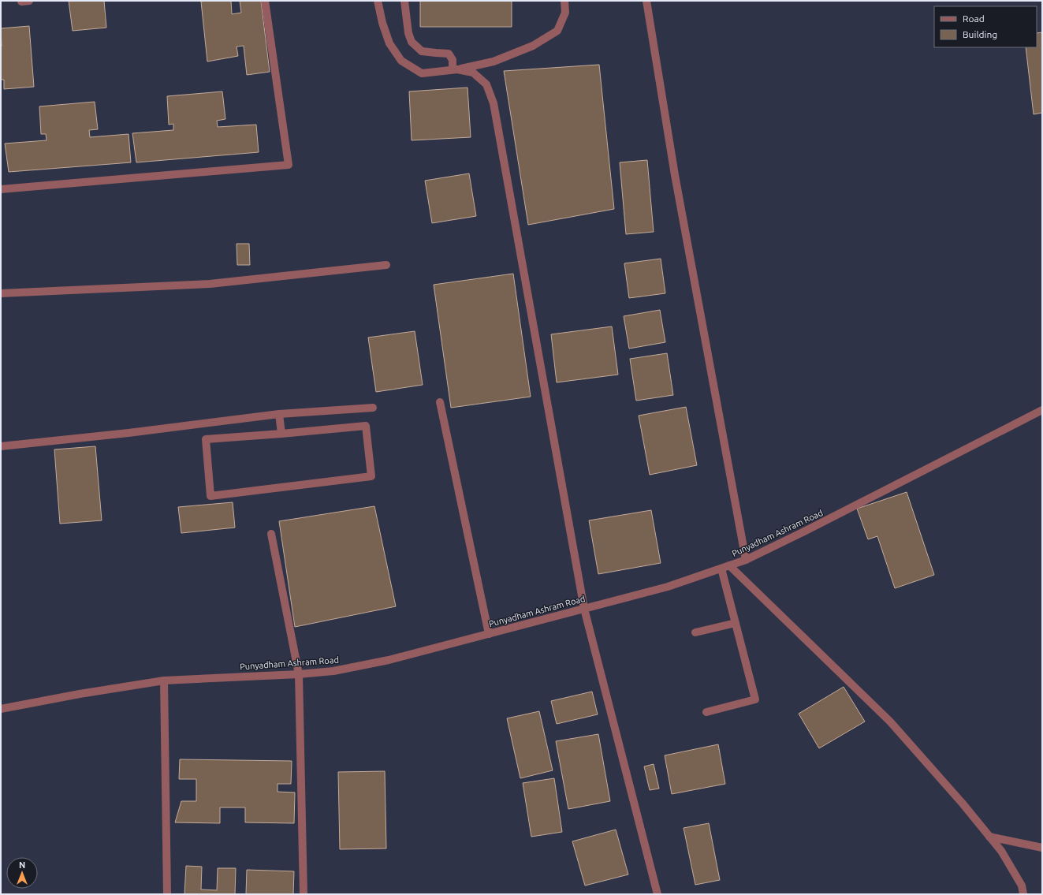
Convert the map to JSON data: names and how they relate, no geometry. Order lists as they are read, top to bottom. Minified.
{"streets":{"street":["Punyadham Ashram Road"]},"legend":["Road","Building"],"north":"top"}
